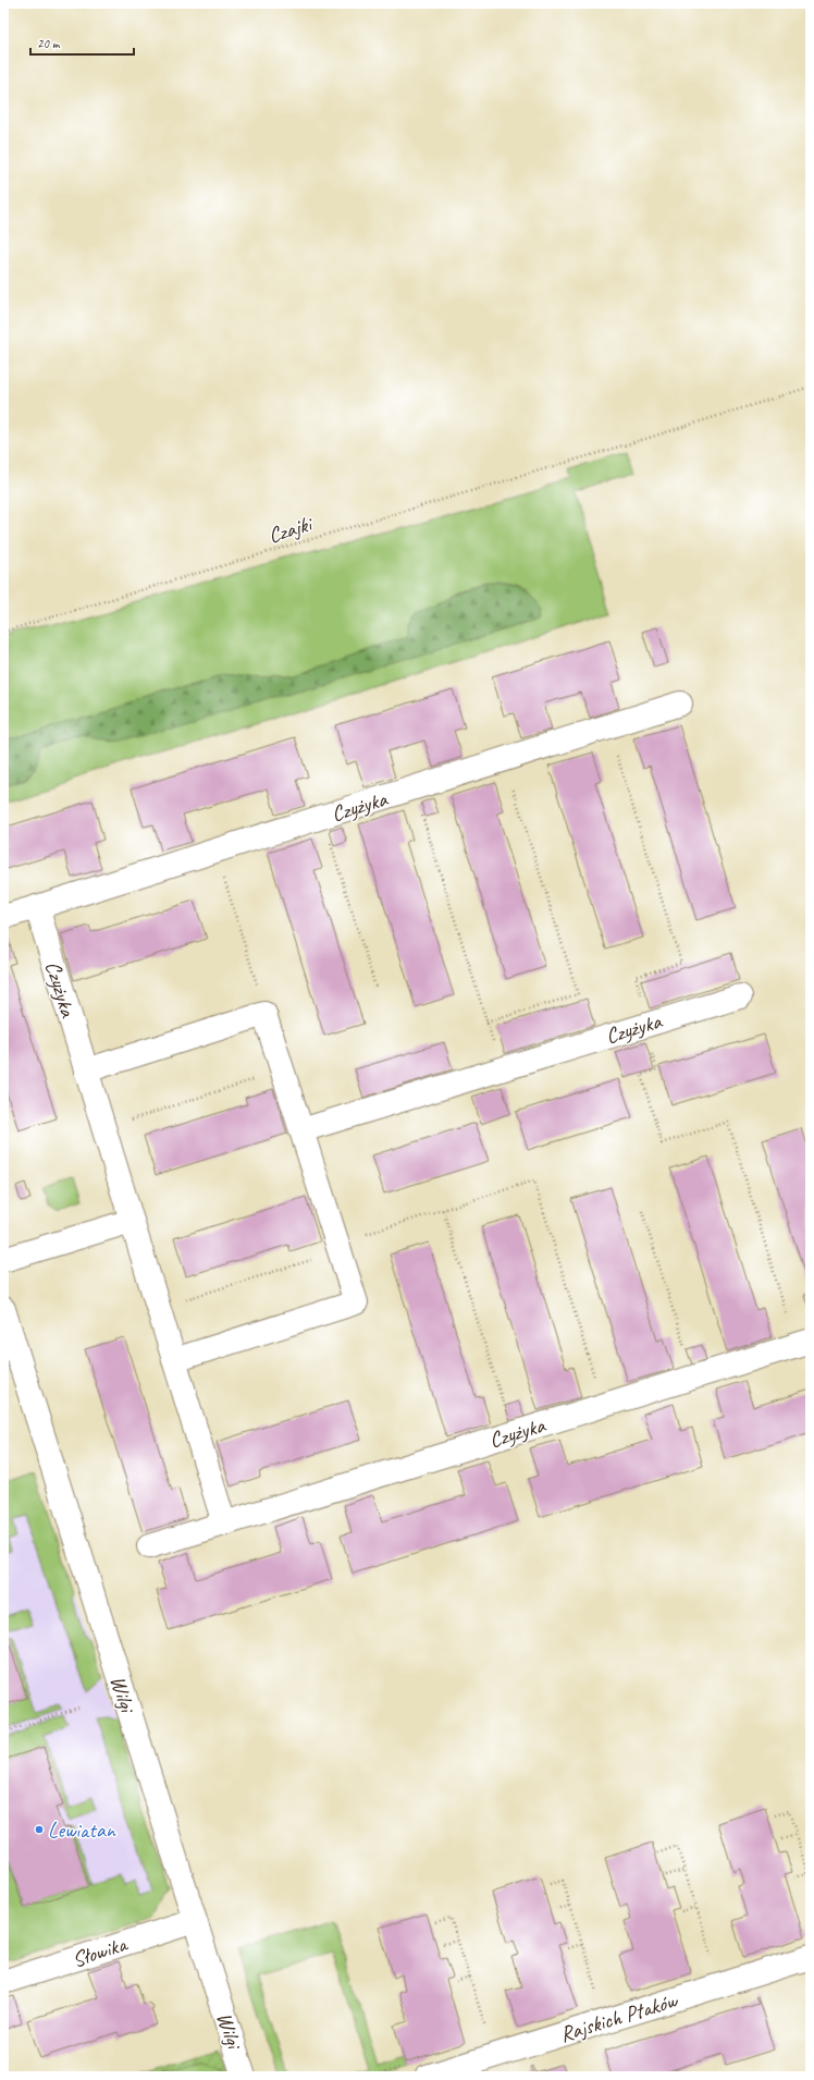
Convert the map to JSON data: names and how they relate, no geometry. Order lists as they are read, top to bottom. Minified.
{"streets":{"street":["Czyżyka","Wilgi","Słowika","Rajskich Ptaków"],"path":["Czajki"]},"crossings":[["Wilgi","Słowika"]],"places":["Lewiatan"],"scale_bar":"20 m"}
